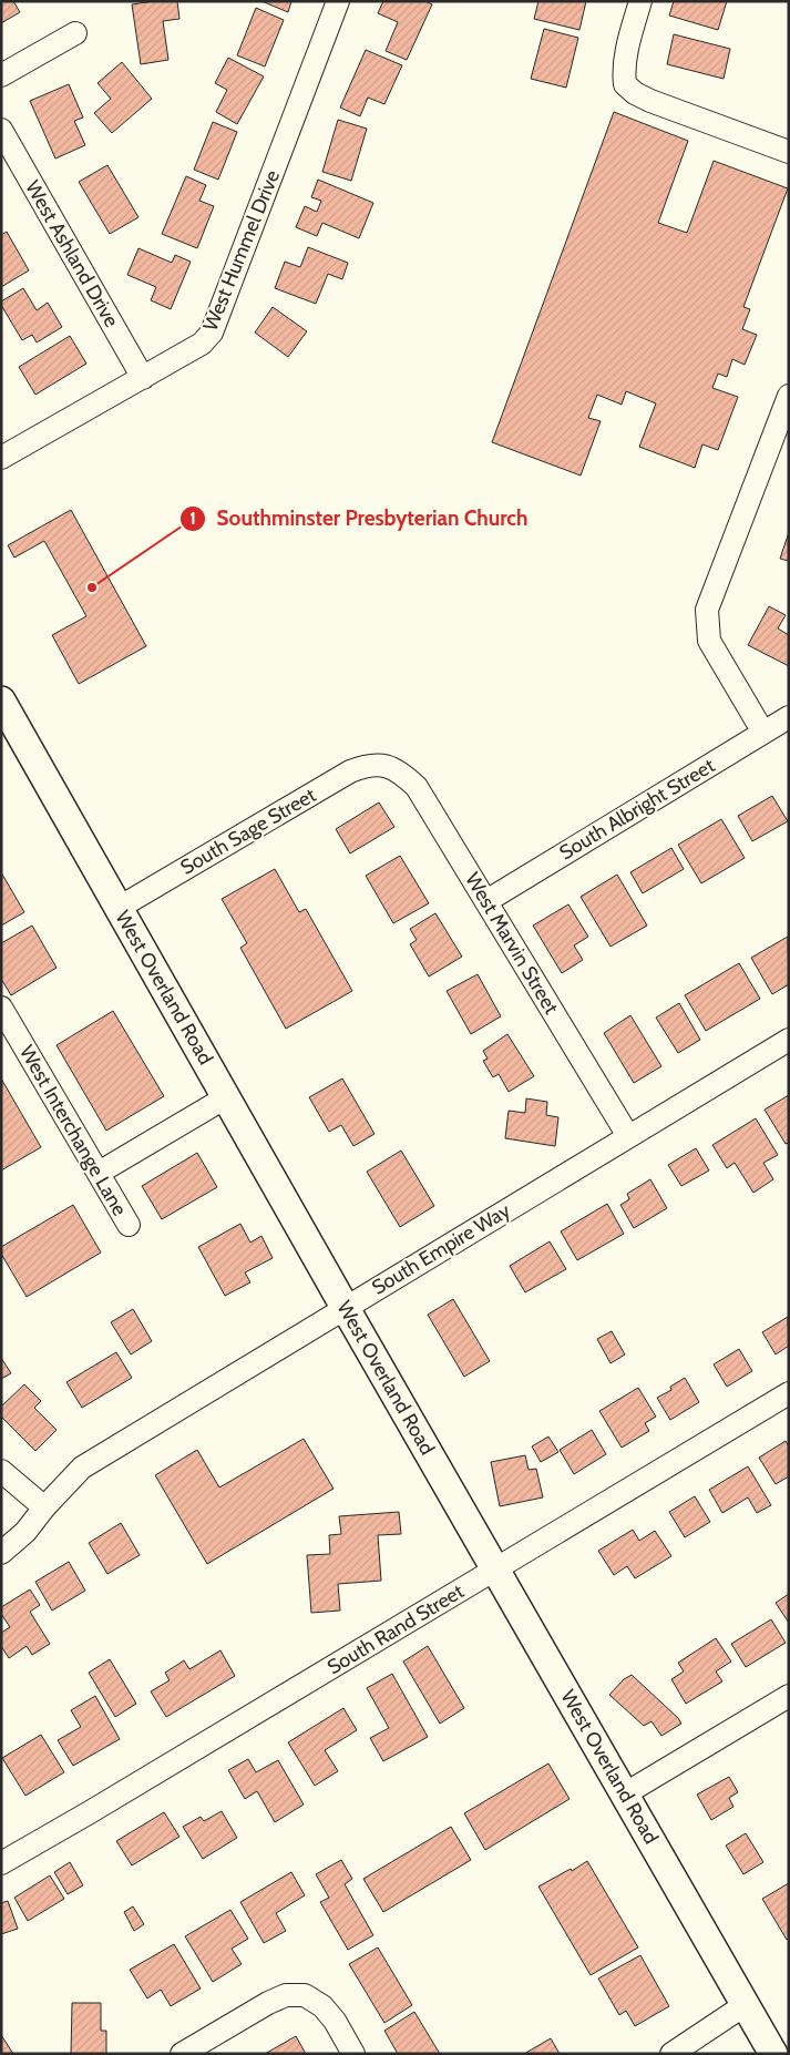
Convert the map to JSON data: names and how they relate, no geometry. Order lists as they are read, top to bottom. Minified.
{"streets":{"main road":["West Overland Road"],"street":["West Hummel Drive","West Ashland Drive","South Albright Street","South Sage Street","West Marvin Street","West Interchange Lane","South Empire Way","South Rand Street"]},"crossings":[["West Hummel Drive","West Ashland Drive"],["South Albright Street","West Marvin Street"],["South Sage Street","West Marvin Street"],["South Sage Street","West Overland Road"],["West Marvin Street","South Empire Way"],["West Overland Road","South Empire Way"],["West Overland Road","South Rand Street"]],"places":["Southminster Presbyterian Church"]}
